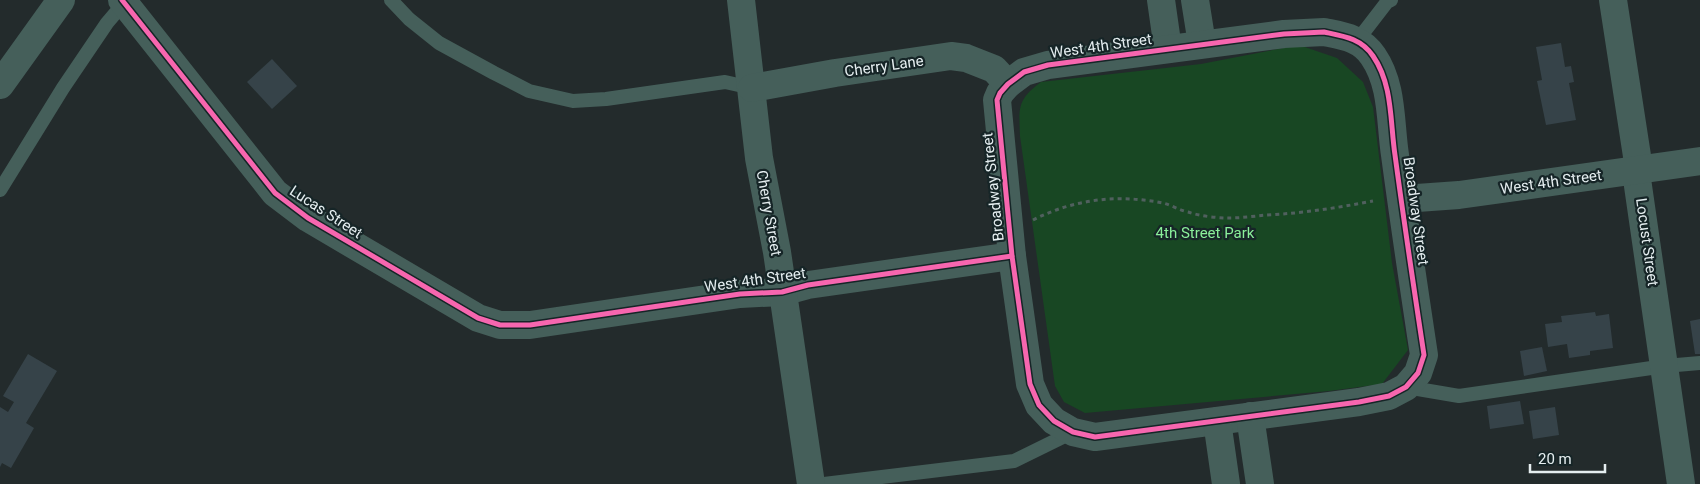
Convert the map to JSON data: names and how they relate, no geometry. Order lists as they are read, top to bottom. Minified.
{"streets":{"street":["West 4th Street","Cherry Lane","Broadway Street","Lucas Street","Cherry Street","Locust Street"]},"crossings":[["West 4th Street","Cherry Lane"],["West 4th Street","Broadway Street"],["West 4th Street","Lucas Street"],["West 4th Street","Cherry Street"],["West 4th Street","Locust Street"],["Cherry Lane","Broadway Street"],["Cherry Lane","Cherry Street"]],"parks":["4th Street Park"],"scale_bar":"20 m"}
